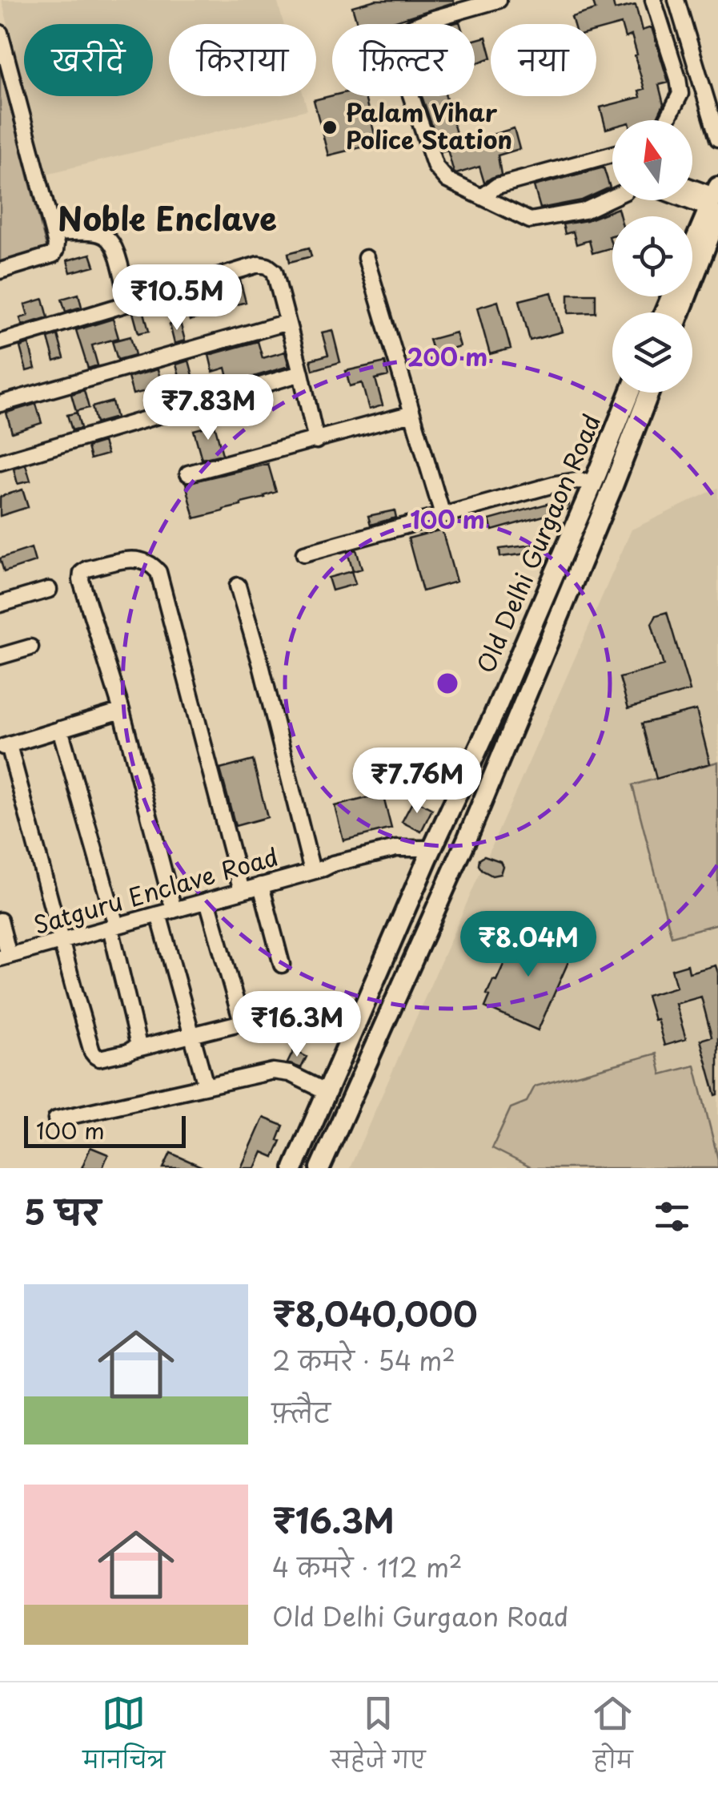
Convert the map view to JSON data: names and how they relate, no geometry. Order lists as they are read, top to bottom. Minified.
{"streets":{"main road":["Old Delhi Gurgaon Road"],"street":["Satguru Enclave Road"]},"crossings":[["Old Delhi Gurgaon Road","Satguru Enclave Road"]],"districts":["Noble Enclave"],"places":["Palam Vihar Police Station"],"scale_bar":"100 m","north":"top","page":{"chip":["खरीदें","किराया","फ़िल्टर","नया"],"price":["₹10.5M","₹7.83M","₹7.76M","₹8.04M","₹16.3M"],"scale":"100 m","heading":"5 घर","list":[{"name":"₹8,040,000","note":"2 कमरे · 54 m² · फ़्लैट"},{"name":"₹16.3M","note":"4 कमरे · 112 m² · Old Delhi Gurgaon Road"}],"tabs":["मानचित्र","सहेजे गए","होम"]},"rings":["200 m","100 m"]}
